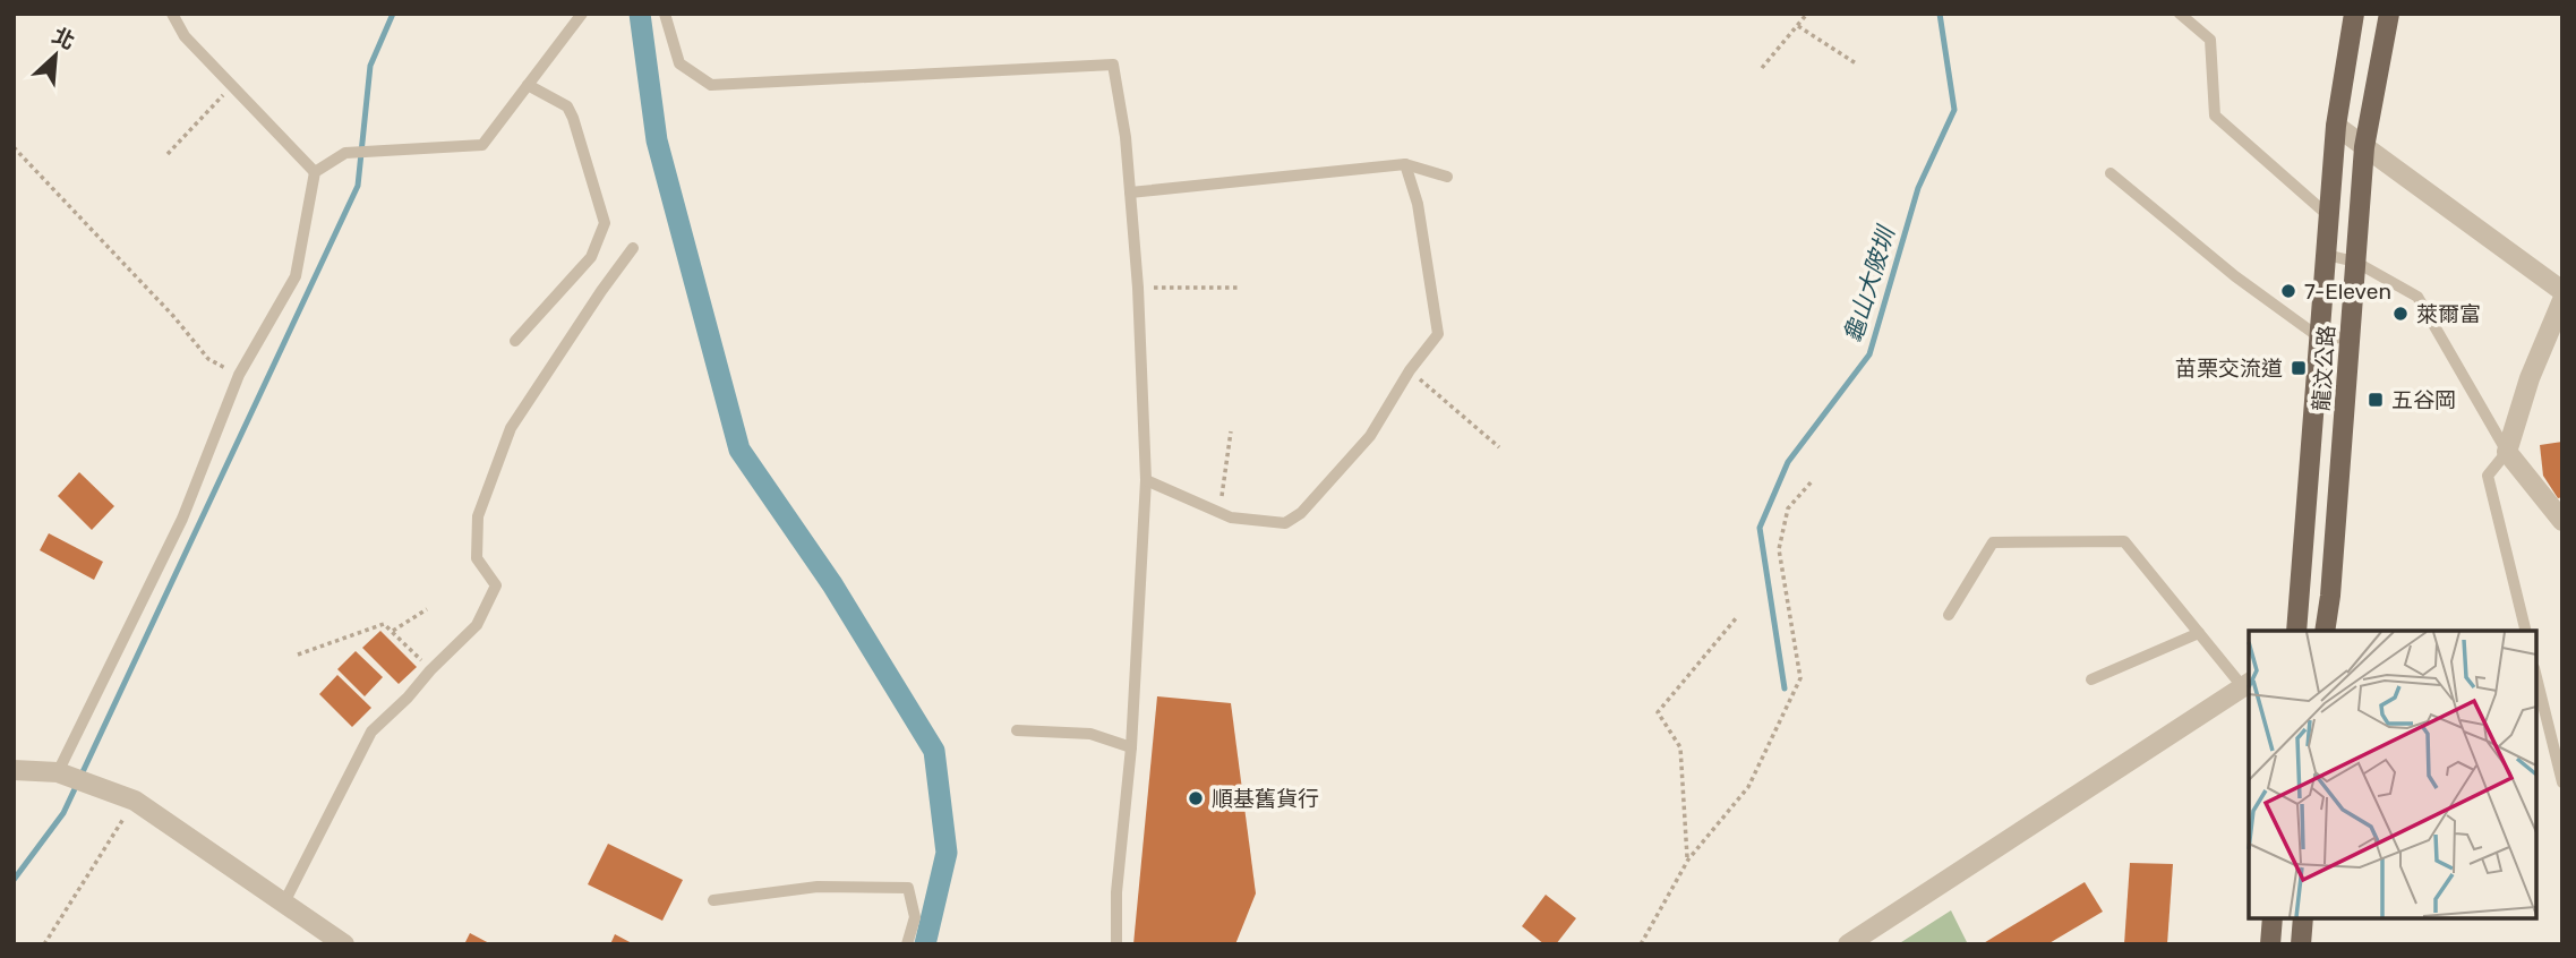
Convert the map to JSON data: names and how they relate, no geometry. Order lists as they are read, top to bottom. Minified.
{"streets":{"main road":["龍汶公路"]},"water":["龜山大陂圳"],"places":{"other":["7-Eleven","萊爾富","順基舊貨行"],"transit":["苗栗交流道","五谷岡"]},"north":"top right"}
